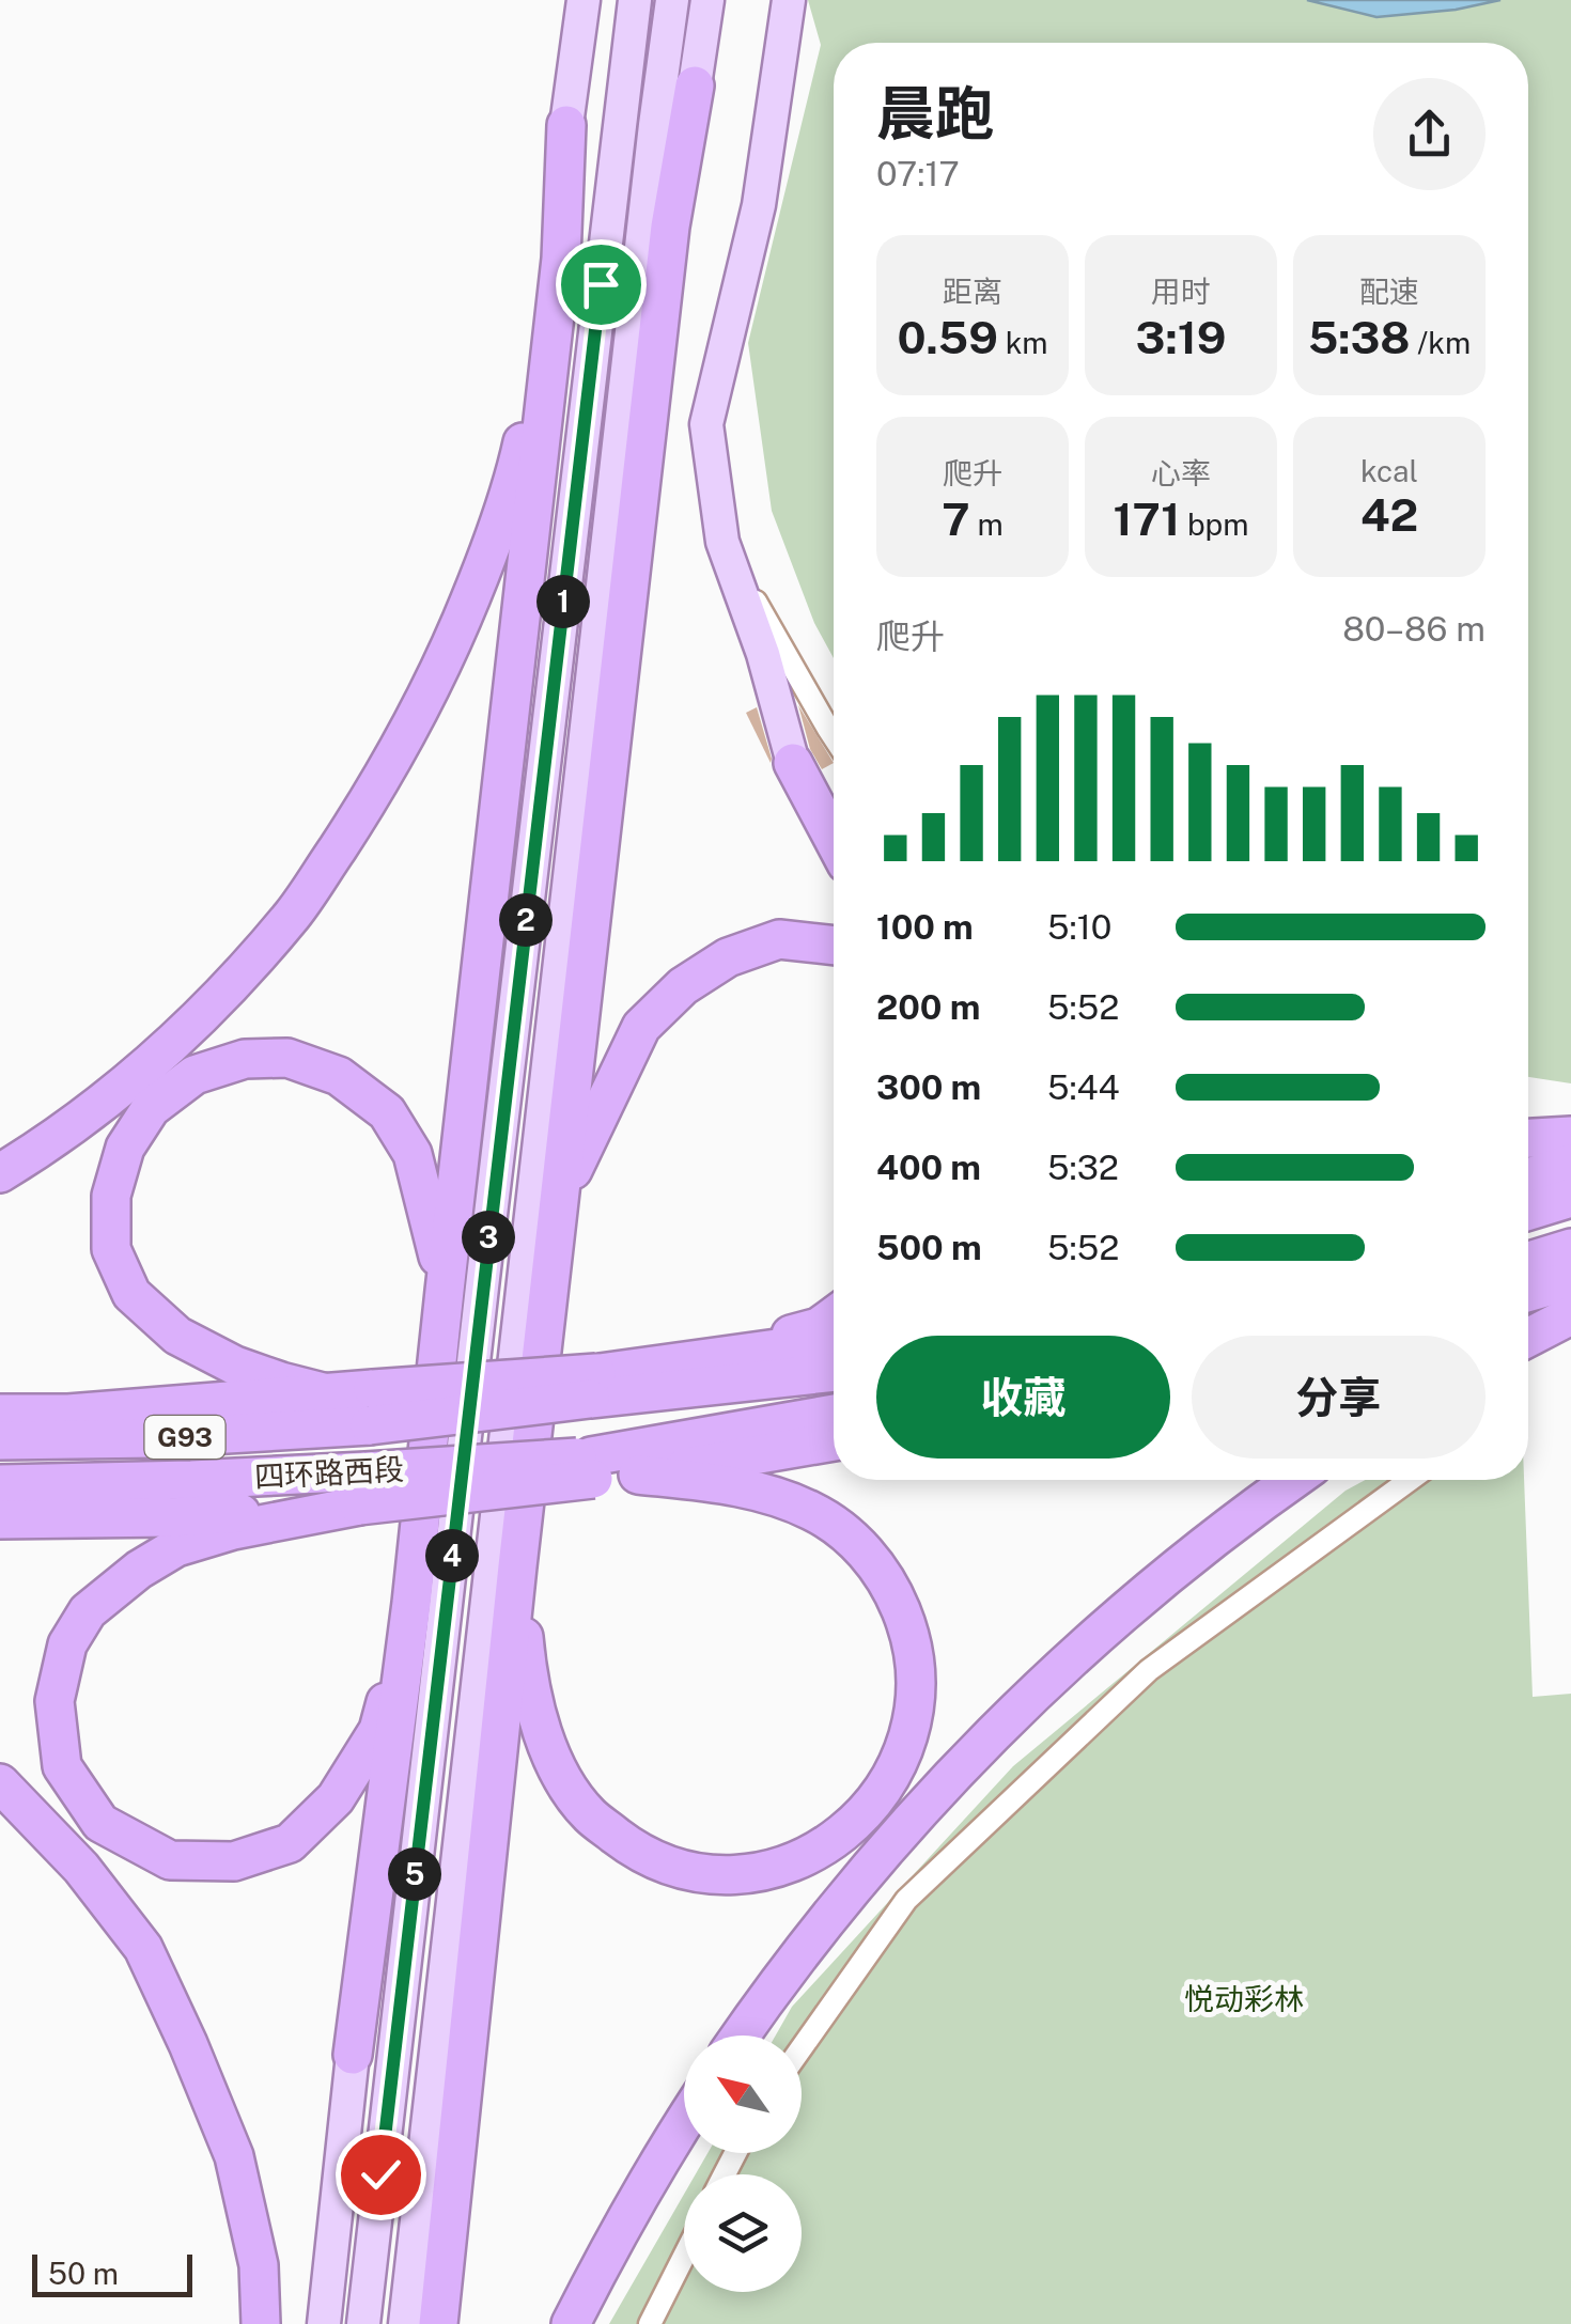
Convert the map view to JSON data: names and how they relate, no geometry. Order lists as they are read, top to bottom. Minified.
{"streets":{"highway":["G93","四环路西段"]},"parks":["悦动彩林"],"scale_bar":"50 m","north":"top left","page":{"heading":["晨跑","07:17"],"stats":[["距离","0.59 km"],["用时","3:19"],["配速","5:38 /km"],["爬升","7 m"],["心率","171 bpm"],["kcal","42"]],"pins":["1","2","3","4","5"],"chart":["爬升","80–86 m"],"list":[{"name":"100 m","note":"5:10"},{"name":"200 m","note":"5:52"},{"name":"300 m","note":"5:44"},{"name":"400 m","note":"5:32"},{"name":"500 m","note":"5:52"}],"buttons":["收藏","分享"],"scale":"50 m"}}
